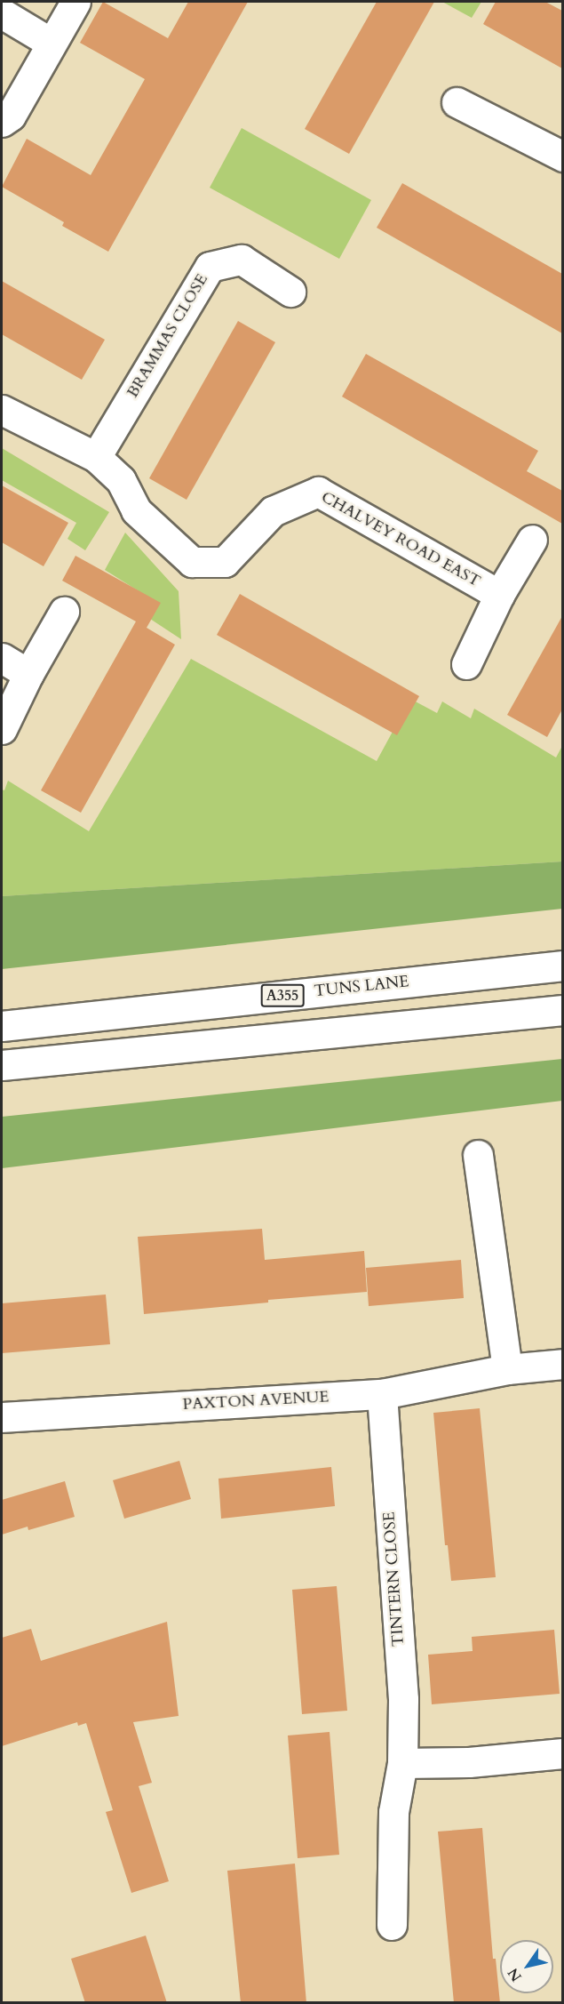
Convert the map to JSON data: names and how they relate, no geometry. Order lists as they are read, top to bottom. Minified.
{"streets":{"street":["BRAMMAS CLOSE","CHALVEY ROAD EAST","TUNS LANE","A355","PAXTON AVENUE","TINTERN CLOSE"]},"crossings":[["BRAMMAS CLOSE","CHALVEY ROAD EAST"],["PAXTON AVENUE","TINTERN CLOSE"]],"north":"bottom left"}
